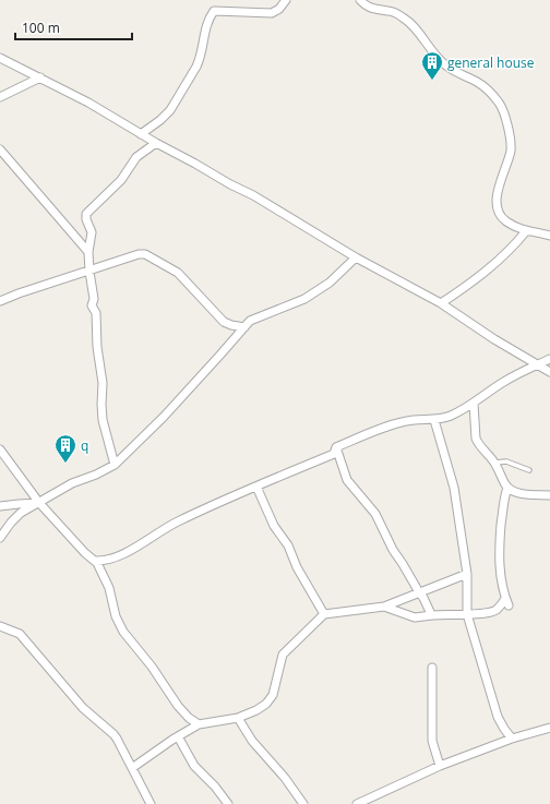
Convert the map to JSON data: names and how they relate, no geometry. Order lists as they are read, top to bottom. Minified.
{"places":{"building":["general house","q"]},"scale_bar":"100 m"}
